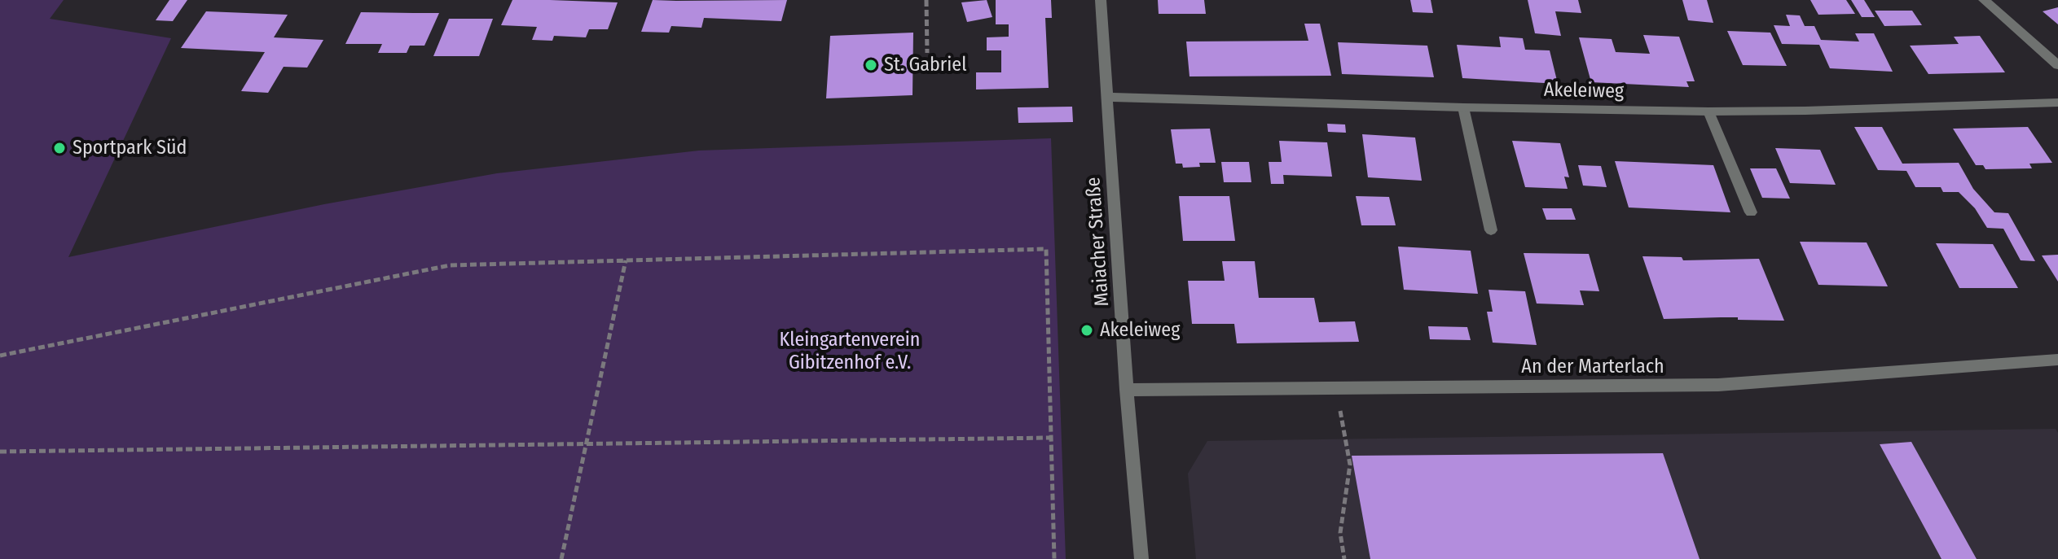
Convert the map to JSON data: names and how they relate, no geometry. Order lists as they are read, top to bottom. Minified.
{"streets":{"street":["Akeleiweg","Maiacher Straße","An der Marterlach"]},"crossings":[["Akeleiweg","Maiacher Straße"],["Maiacher Straße","An der Marterlach"]],"parks":["Kleingartenverein Gibitzenhof e.V."],"places":["St. Gabriel","Sportpark Süd","Akeleiweg"]}
